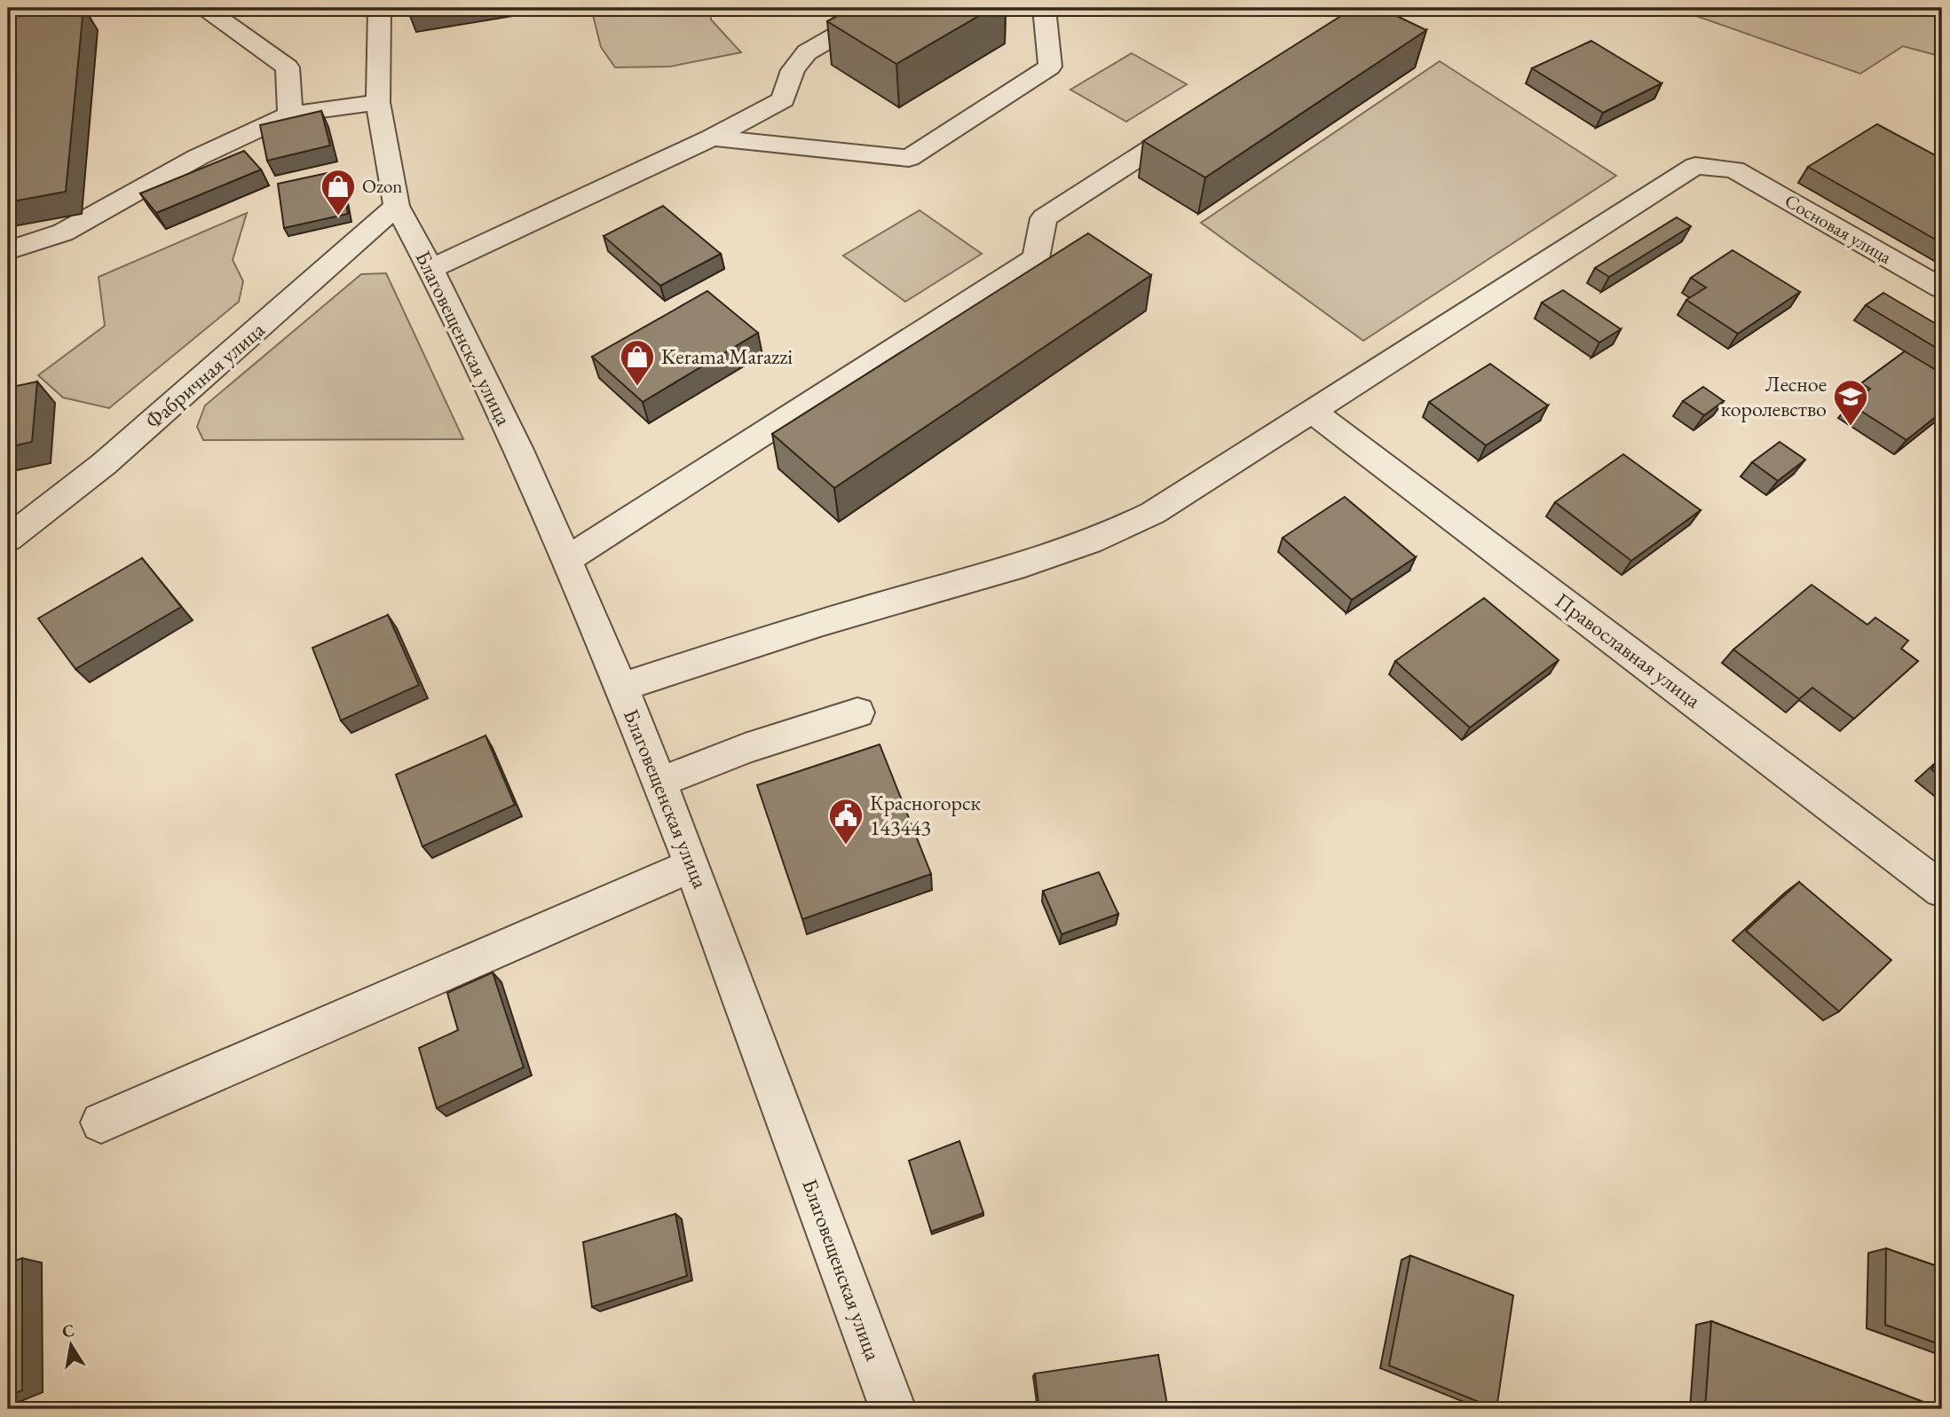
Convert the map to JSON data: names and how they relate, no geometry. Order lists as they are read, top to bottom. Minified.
{"streets":{"street":["Сосновая улица","Благовещенская улица","Фабричная улица","Православная улица"]},"crossings":[["Сосновая улица","Православная улица"],["Благовещенская улица","Фабричная улица"]],"places":{"shop":["Ozon","Kerama Marazzi"],"school or university":["Лесное королевство"],"public building":["Красногорск 143443"]},"north":"top"}
